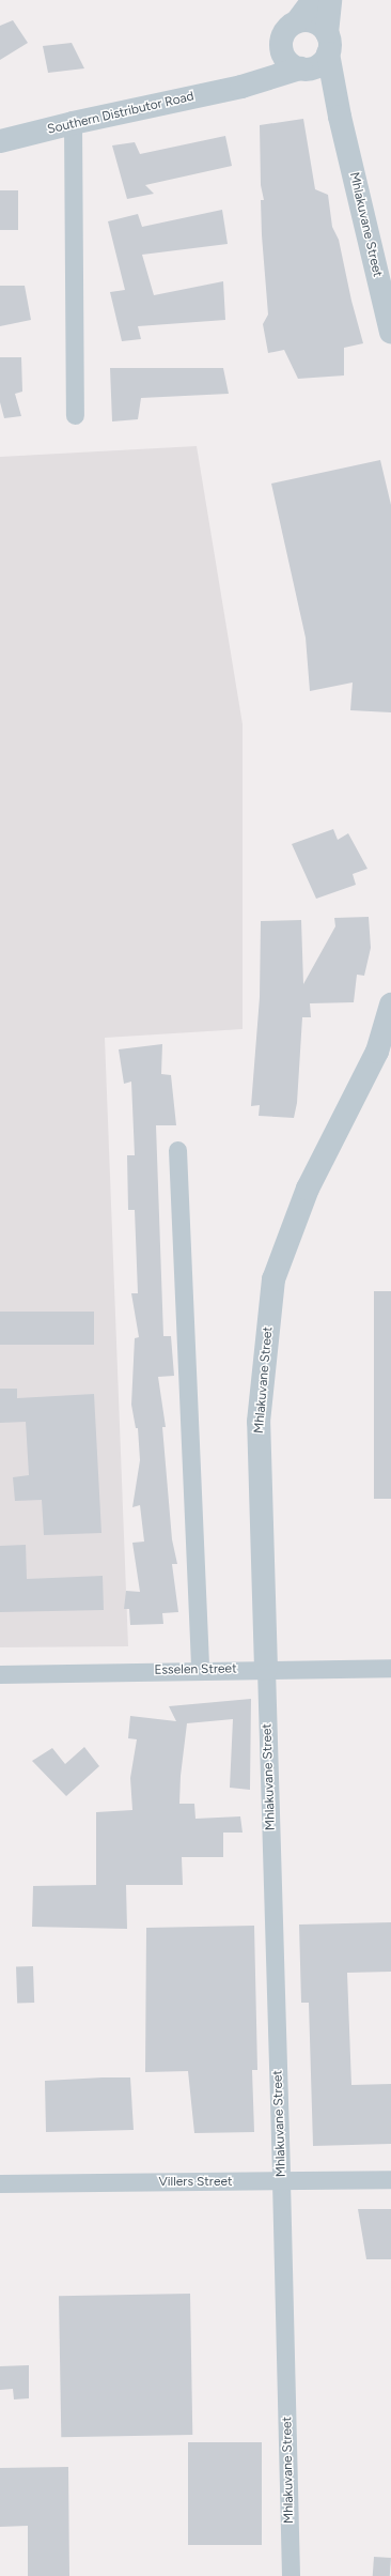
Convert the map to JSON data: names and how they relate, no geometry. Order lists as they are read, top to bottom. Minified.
{"streets":{"street":["Southern Distributor Road","Mhlakuvane Street","Esselen Street","Villers Street"]},"crossings":[["Southern Distributor Road","Mhlakuvane Street"],["Mhlakuvane Street","Esselen Street"],["Mhlakuvane Street","Villers Street"]]}
